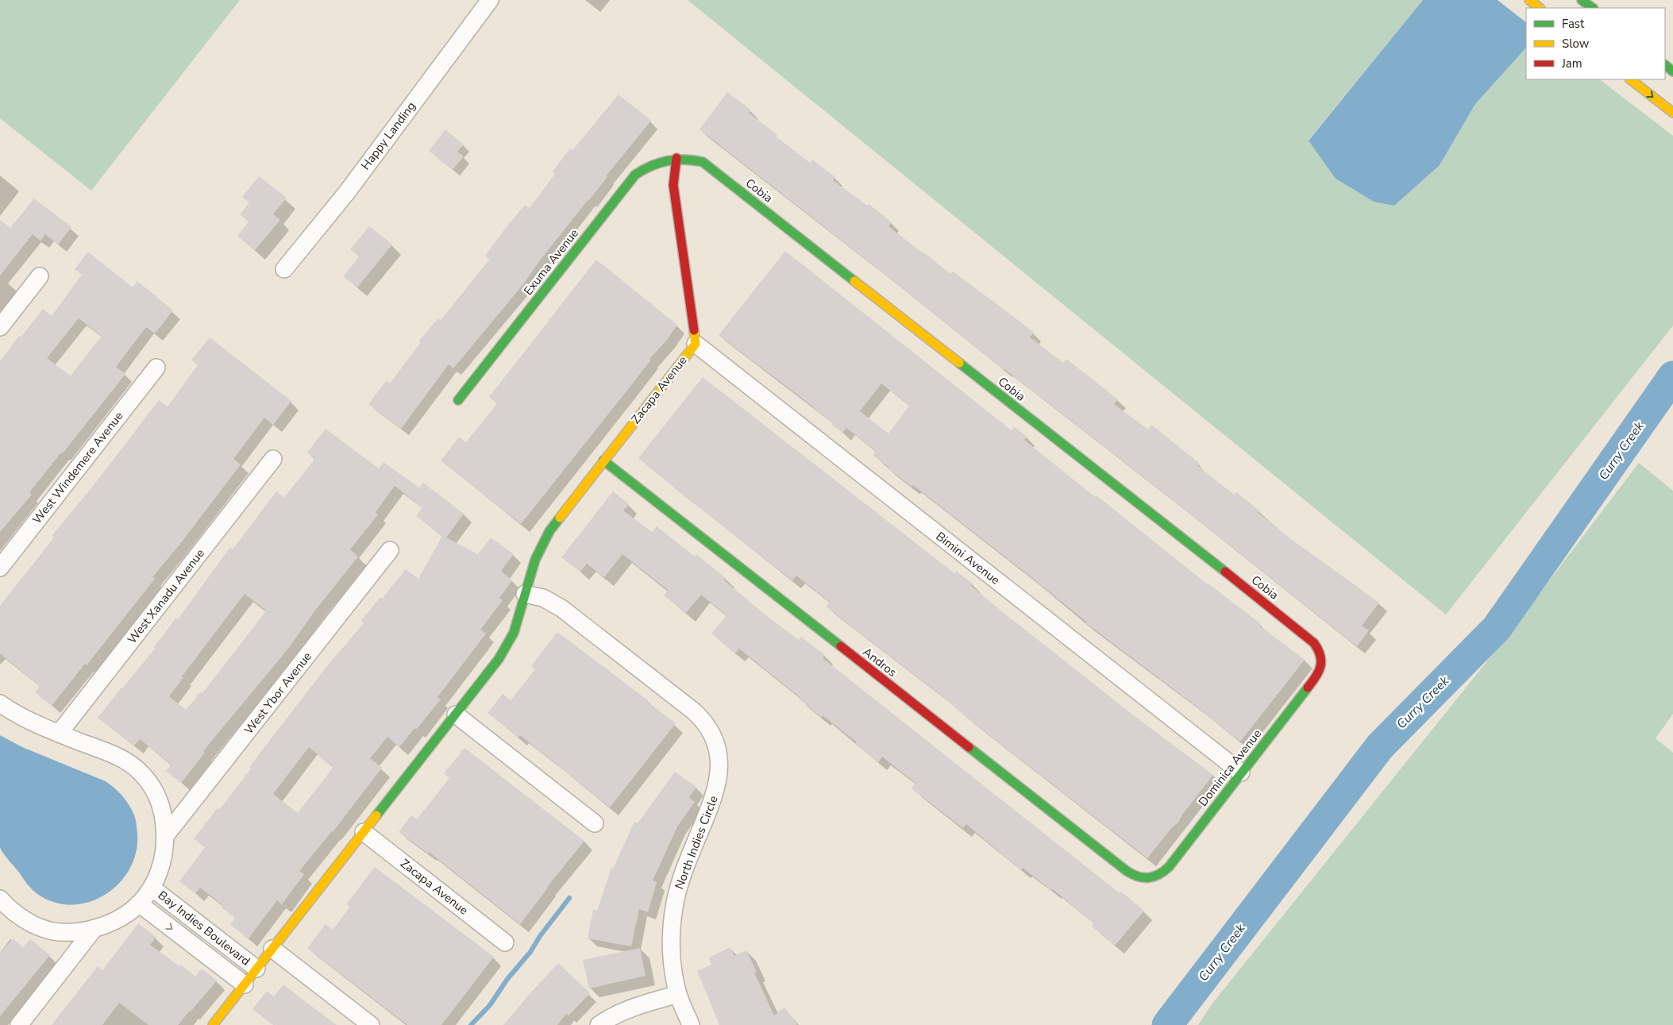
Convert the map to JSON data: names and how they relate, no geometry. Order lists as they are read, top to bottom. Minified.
{"streets":{"street":["Happy Landing","Cobia","Exuma Avenue","Zacapa Avenue","West Windemere Avenue","Bimini Avenue","West Xanadu Avenue","Andros","West Ybor Avenue","Dominica Avenue","North Indies Circle","Bay Indies Boulevard"]},"crossings":[["Cobia","Exuma Avenue"],["Cobia","Zacapa Avenue"],["Cobia","Dominica Avenue"],["Exuma Avenue","Zacapa Avenue"],["Zacapa Avenue","Bimini Avenue"],["Zacapa Avenue","Andros"],["Zacapa Avenue","North Indies Circle"],["Zacapa Avenue","Bay Indies Boulevard"],["Bimini Avenue","Dominica Avenue"],["Andros","Dominica Avenue"]],"water":["Curry Creek"],"legend":["Fast","Slow","Jam"]}
